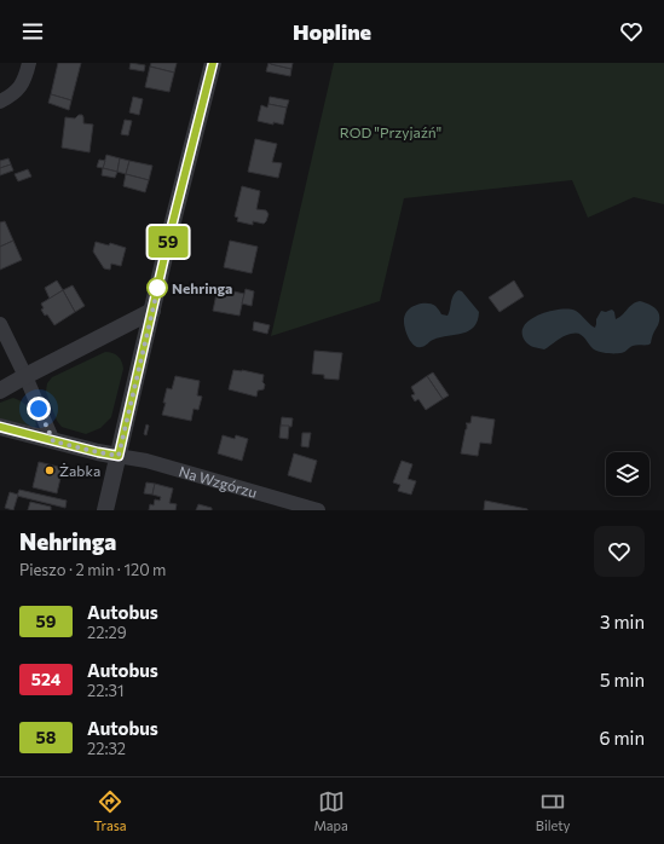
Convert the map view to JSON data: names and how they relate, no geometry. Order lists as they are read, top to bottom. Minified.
{"streets":{"street":["Na Wzgórzu"]},"parks":["ROD \"Przyjaźń\""],"places":["Nehringa","Żabka"],"lines":["bus line 59"],"page":{"header":"Hopline","on_map":"59","heading":["Nehringa","Pieszo · 2 min · 120 m"],"list":[{"mark":"59","name":"Autobus","note":"22:29","value":"3 min"},{"mark":"524","name":"Autobus","note":"22:31","value":"5 min"},{"mark":"58","name":"Autobus","note":"22:32","value":"6 min"}],"tabs":["Trasa","Mapa","Bilety"]}}
